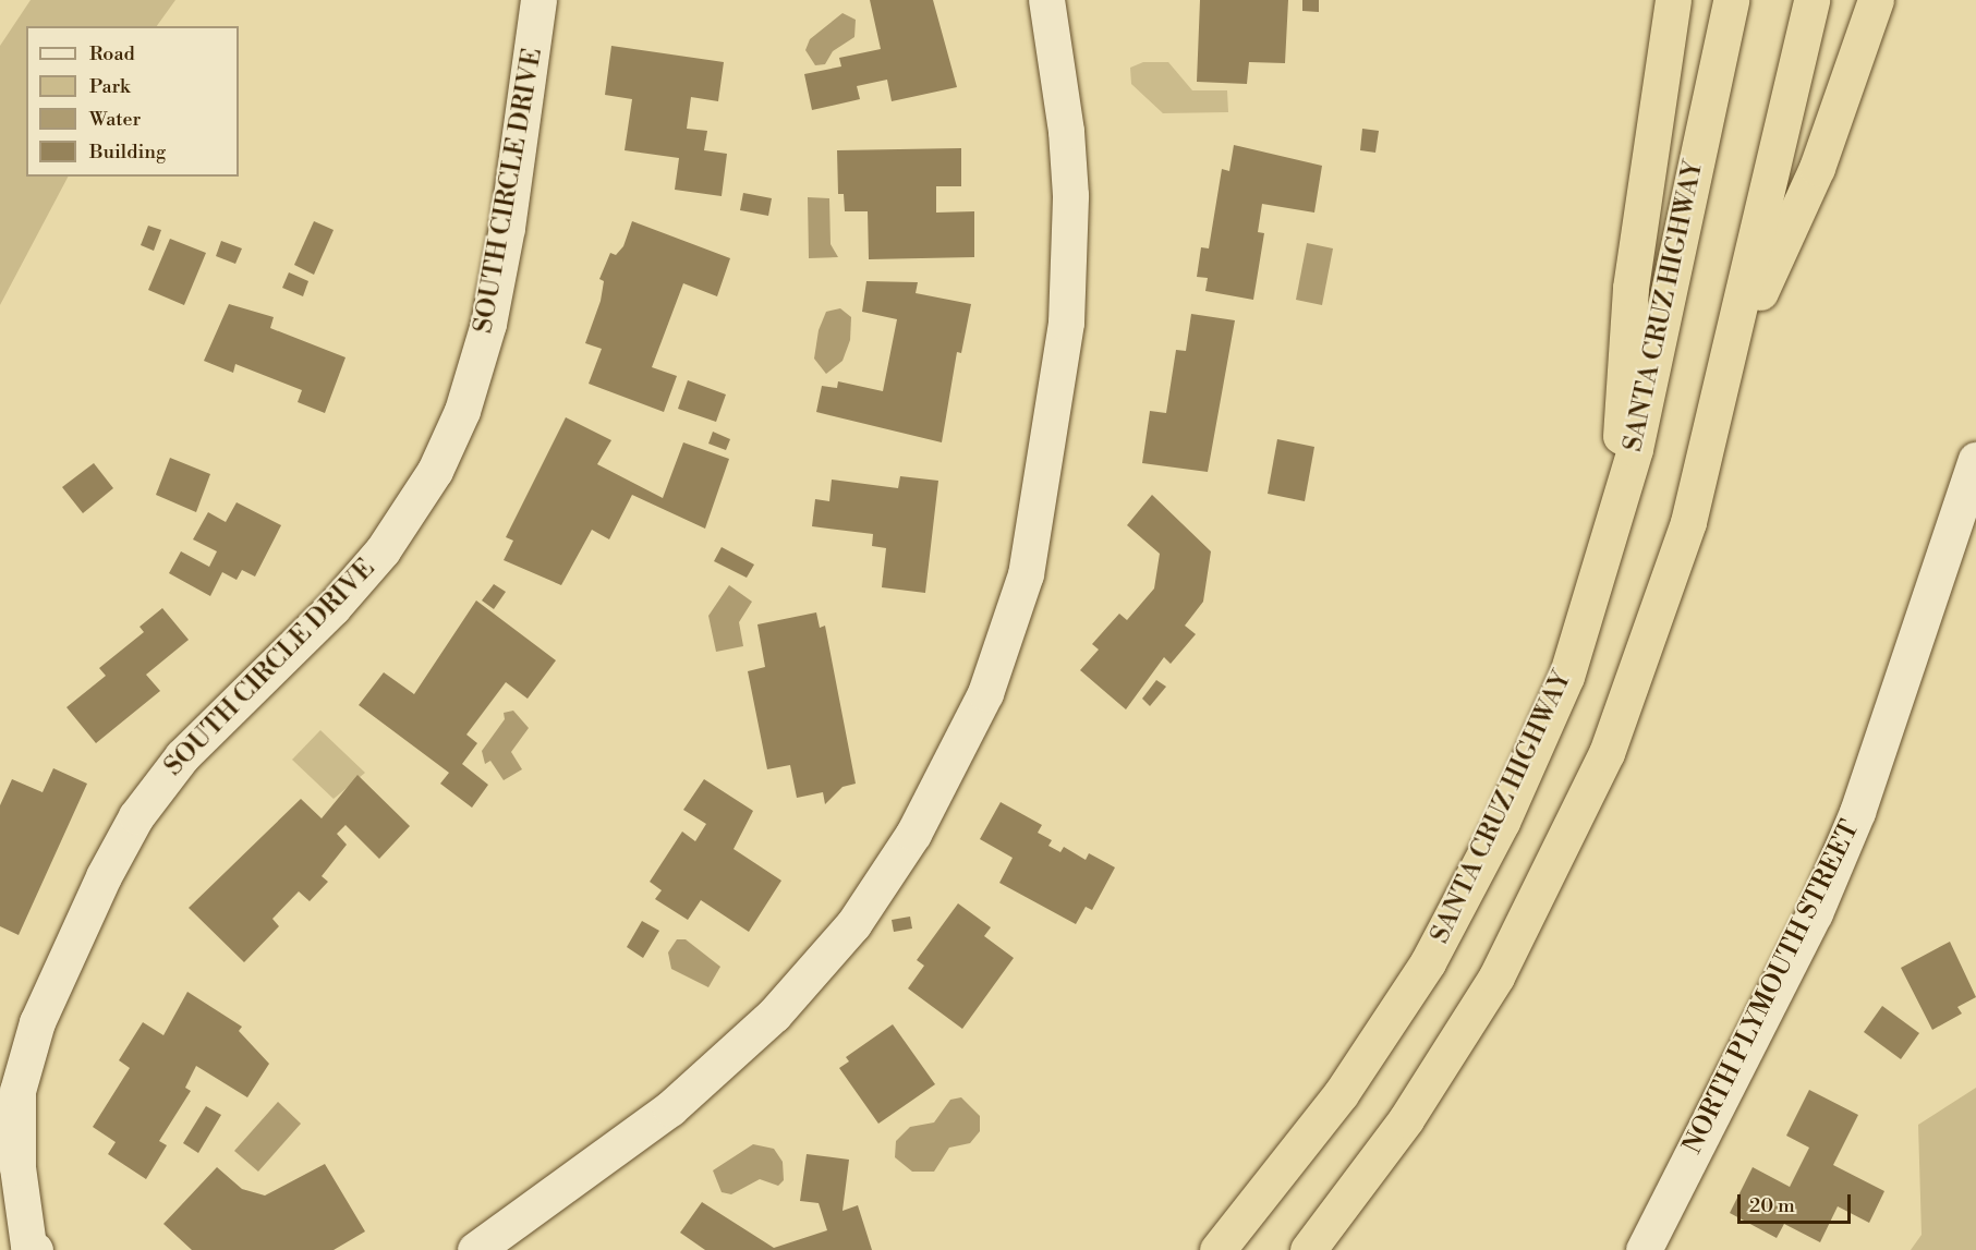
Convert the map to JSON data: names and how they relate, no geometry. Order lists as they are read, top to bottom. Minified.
{"streets":{"highway":["SANTA CRUZ HIGHWAY"],"street":["SOUTH CIRCLE DRIVE","NORTH PLYMOUTH STREET"]},"legend":["Road","Park","Water","Building"],"scale_bar":"20 m"}
